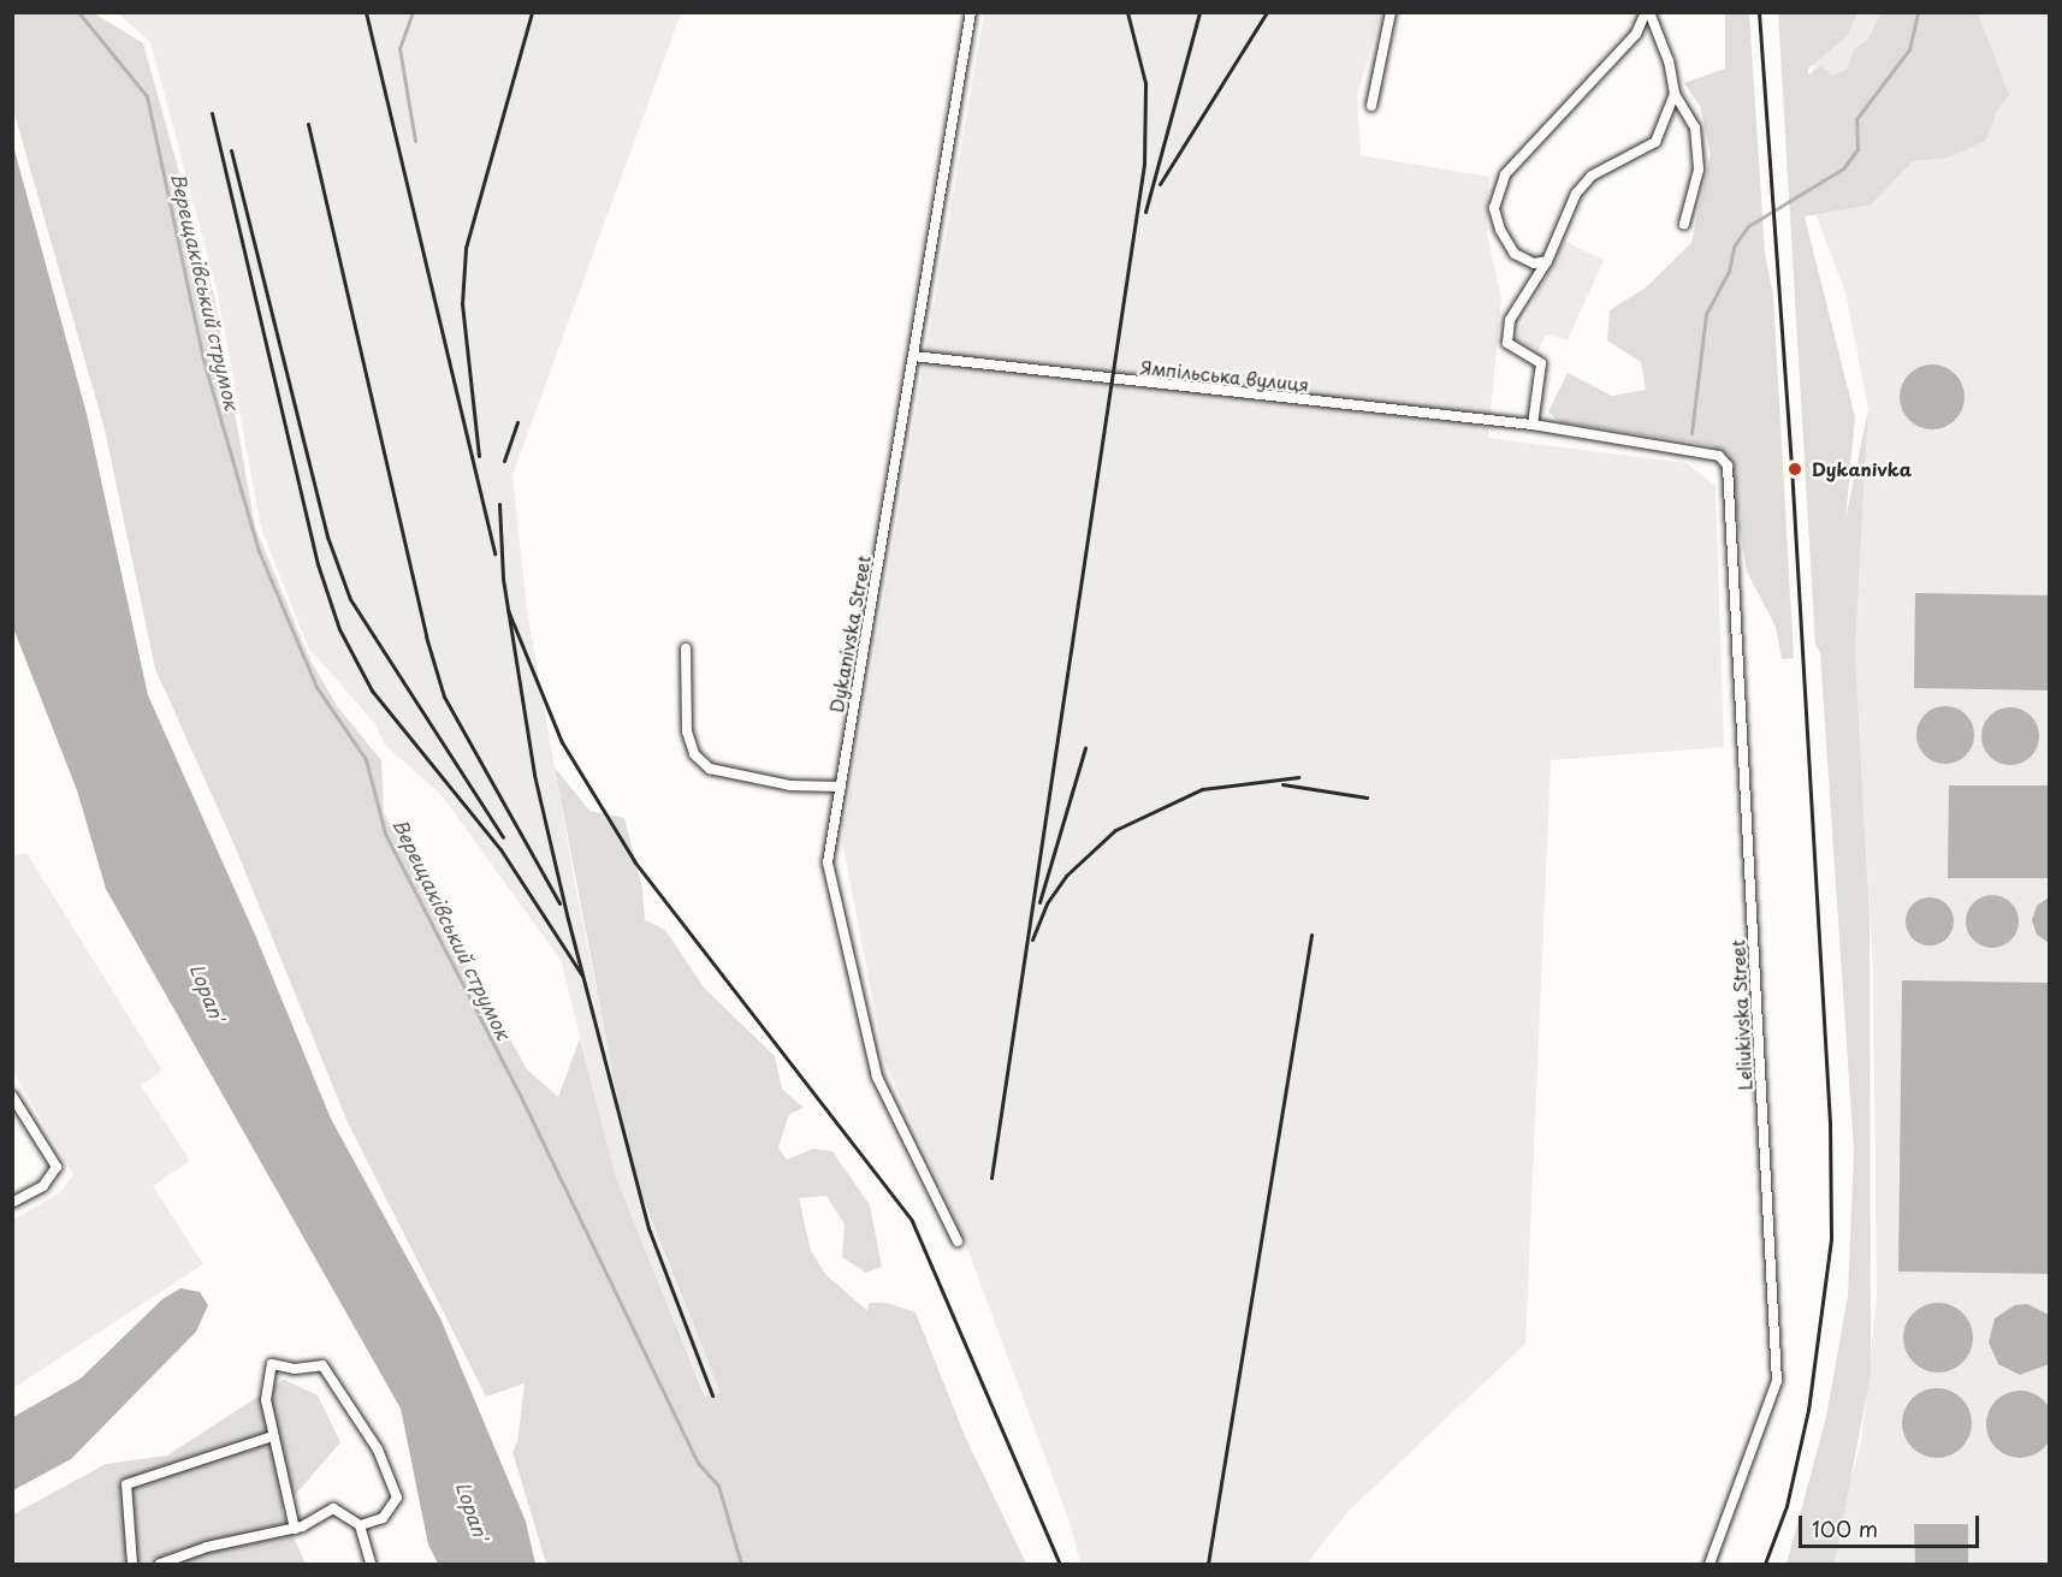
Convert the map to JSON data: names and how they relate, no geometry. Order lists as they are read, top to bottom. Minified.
{"streets":{"street":["Ямпільська вулиця","Dykanivska Street","Leliukivska Street"]},"crossings":[["Ямпільська вулиця","Dykanivska Street"],["Ямпільська вулиця","Leliukivska Street"]],"water":["Верещаківський струмок","Lopan'"],"places":["Dykanіvka"],"scale_bar":"100 m"}
